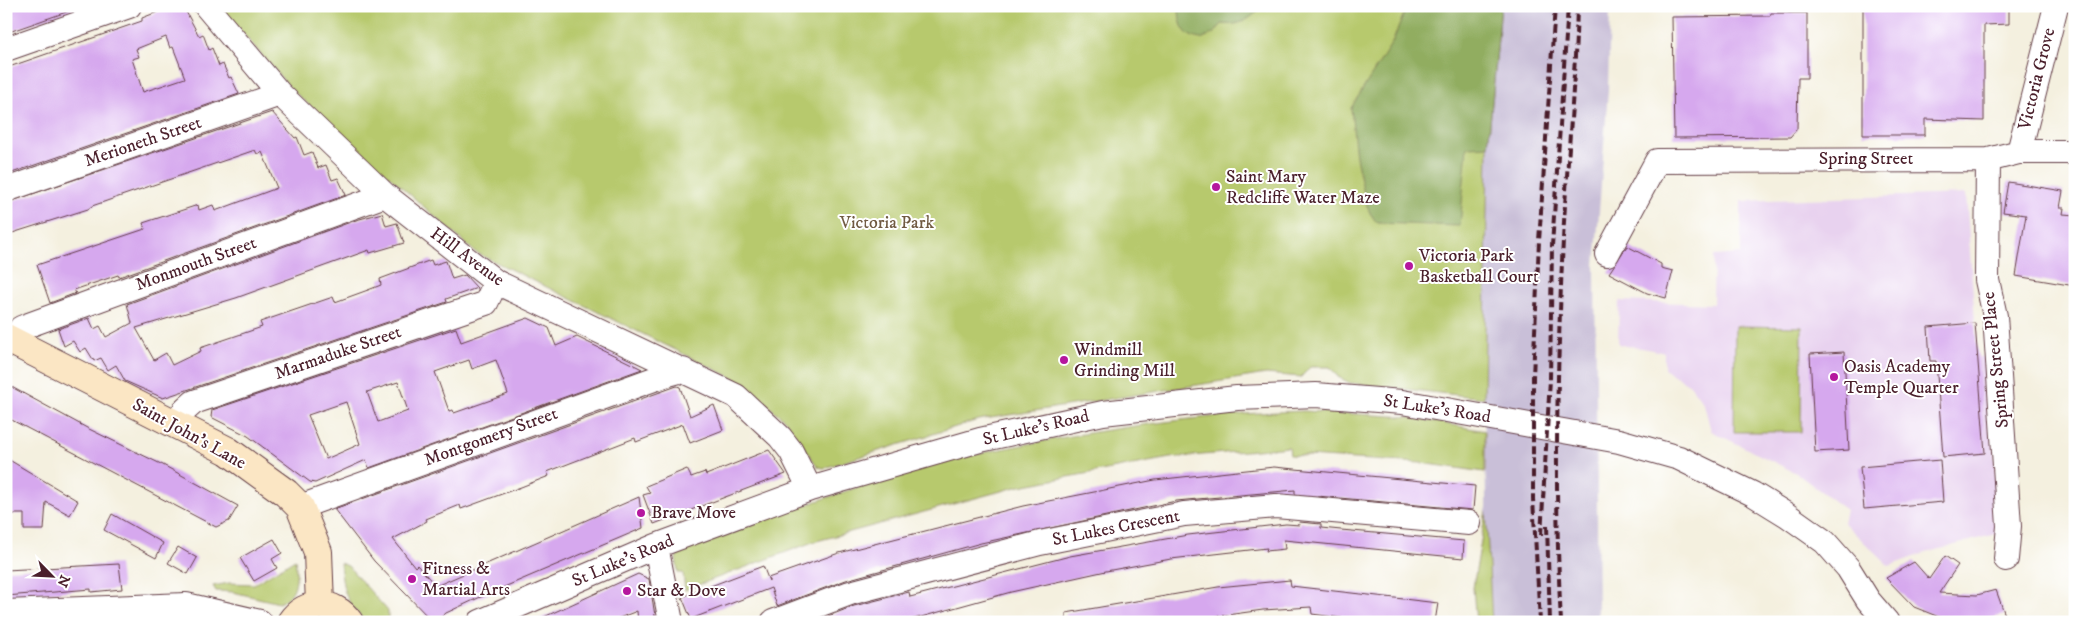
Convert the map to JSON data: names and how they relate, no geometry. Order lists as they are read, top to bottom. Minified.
{"streets":{"street":["Victoria Grove","Merioneth Street","Spring Street","Hill Avenue","Monmouth Street","Marmaduke Street","Spring Street Place","St Luke's Road","Saint John's Lane","Montgomery Street","St Lukes Crescent"]},"crossings":[["Victoria Grove","Spring Street"],["Merioneth Street","Hill Avenue"],["Spring Street","Spring Street Place"],["Hill Avenue","Monmouth Street"],["Hill Avenue","Marmaduke Street"],["Hill Avenue","St Luke's Road"],["Hill Avenue","Montgomery Street"],["Monmouth Street","Saint John's Lane"],["Marmaduke Street","Saint John's Lane"],["Saint John's Lane","Montgomery Street"]],"parks":["Victoria Park"],"places":["Saint Mary Redcliffe Water Maze","Victoria Park Basketball Court","Windmill Grinding Mill","Oasis Academy Temple Quarter","Brave Move","Fitness & Martial Arts","Star & Dove"],"north":"bottom right"}
